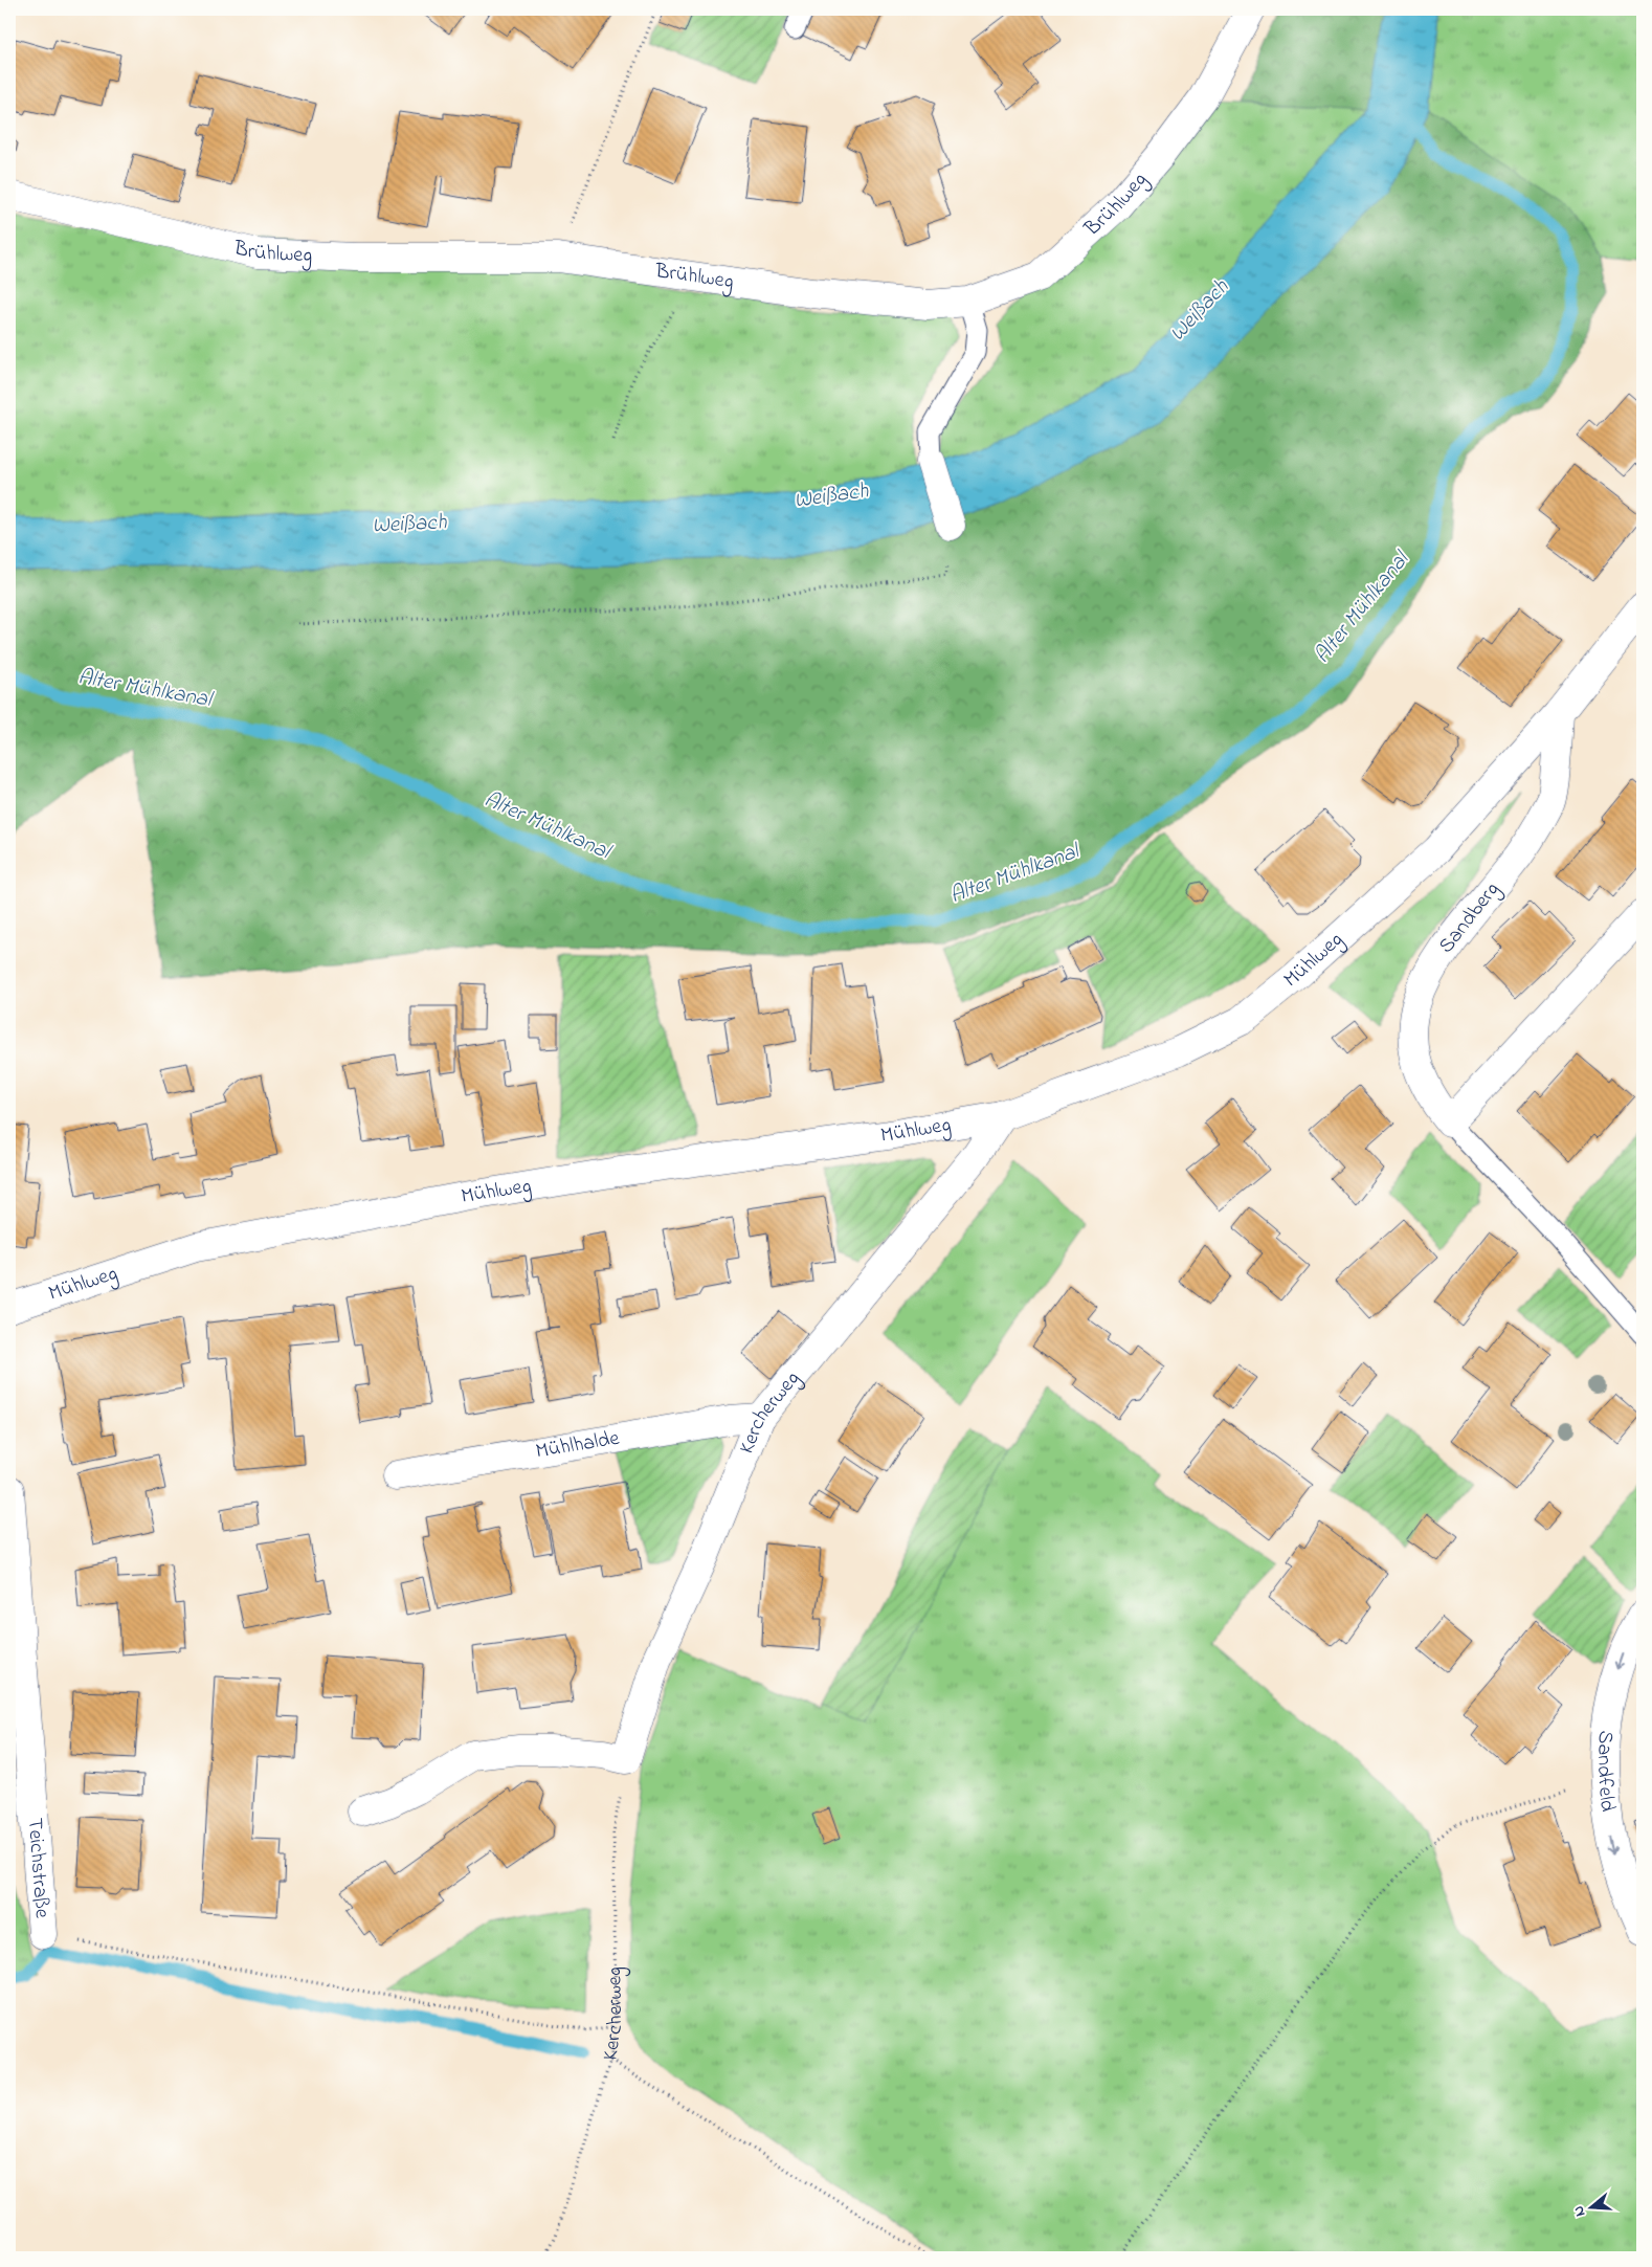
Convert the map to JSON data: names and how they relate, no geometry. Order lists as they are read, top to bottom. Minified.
{"streets":{"street":["Brühlweg","Sandberg","Mühlweg","Kercherweg","Mühlhalde","Sandfeld","Teichstraße"]},"crossings":[["Sandberg","Mühlweg"],["Mühlweg","Kercherweg"],["Kercherweg","Mühlhalde"]],"one_way":["Sandfeld"],"water":["Weißach","Alter Mühlkanal"],"north":"left"}
